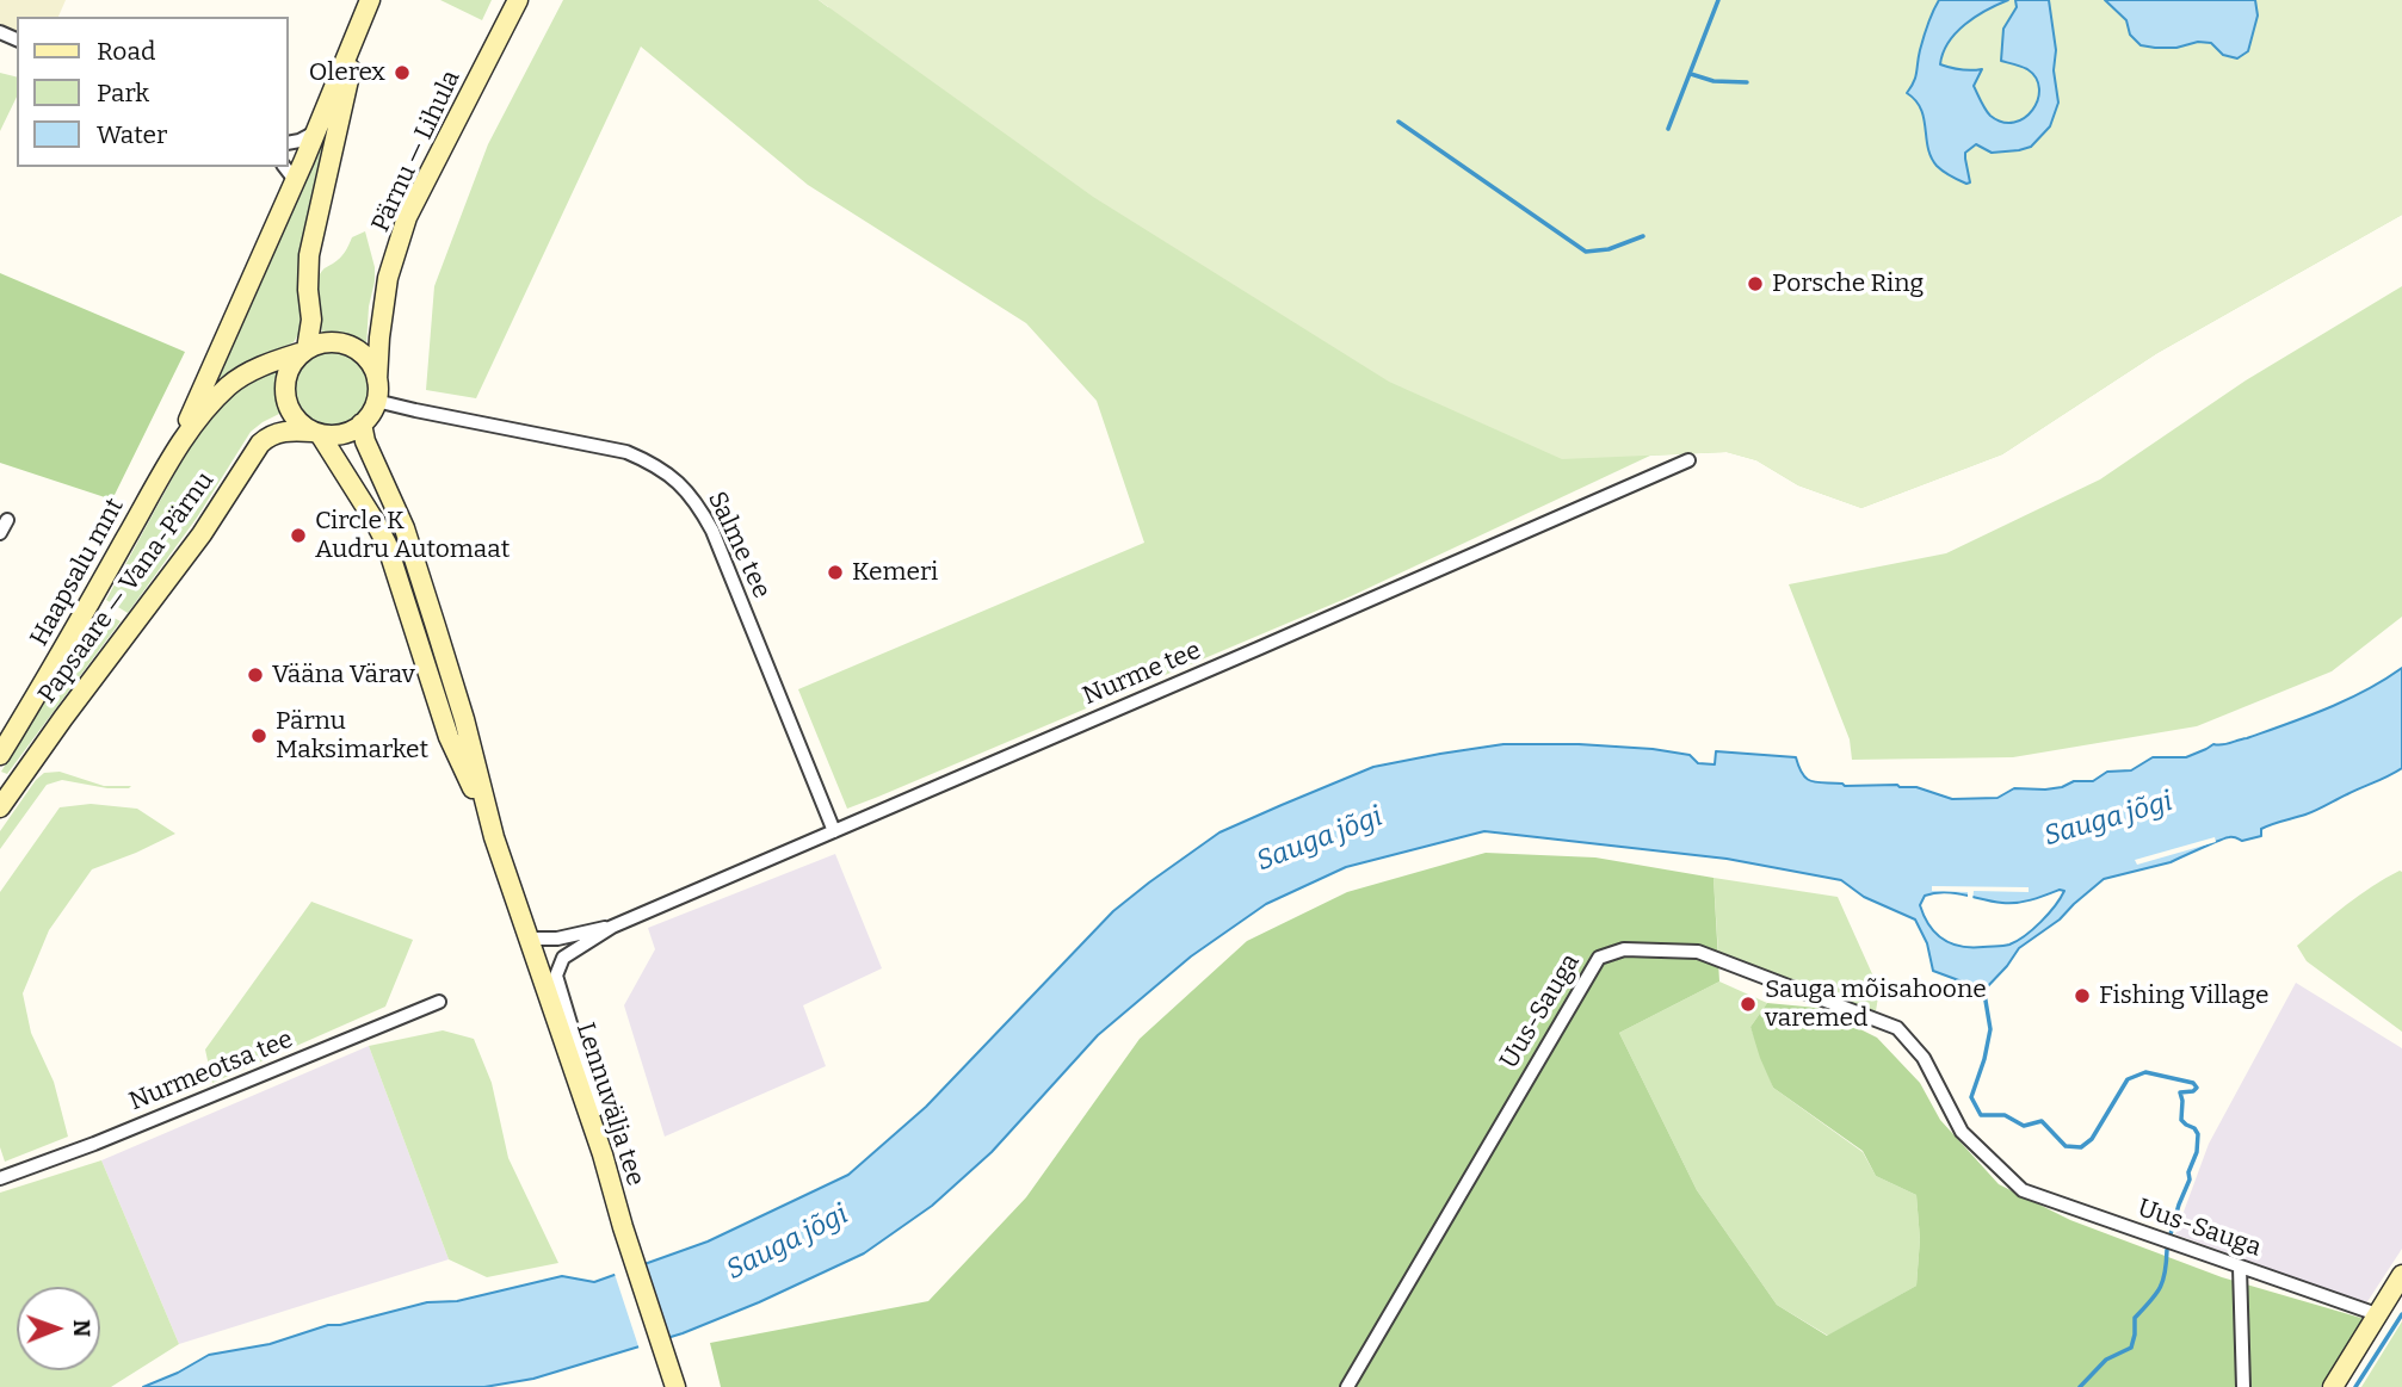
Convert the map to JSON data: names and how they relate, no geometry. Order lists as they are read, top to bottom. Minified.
{"streets":{"main road":["Pärnu — Lihula","Haapsalu mnt","Papsaare — Vana-Pärnu","Lennuvälja tee"],"street":["Salme tee","Nurme tee","Uus-Sauga","Nurmeotsa tee"]},"crossings":[["Pärnu — Lihula","Salme tee"],["Pärnu — Lihula","Papsaare — Vana-Pärnu"],["Pärnu — Lihula","Lennuvälja tee"],["Salme tee","Papsaare — Vana-Pärnu"],["Salme tee","Nurme tee"],["Salme tee","Lennuvälja tee"],["Haapsalu mnt","Papsaare — Vana-Pärnu"],["Papsaare — Vana-Pärnu","Lennuvälja tee"],["Nurme tee","Lennuvälja tee"]],"water":["Sauga jõgi"],"places":["Olerex","Porsche Ring","Circle K Audru Automaat","Kemeri","Vääna Värav","Pärnu Maksimarket","Fishing Village","Sauga mõisahoone varemed"],"legend":["Road","Park","Water"],"north":"right"}
